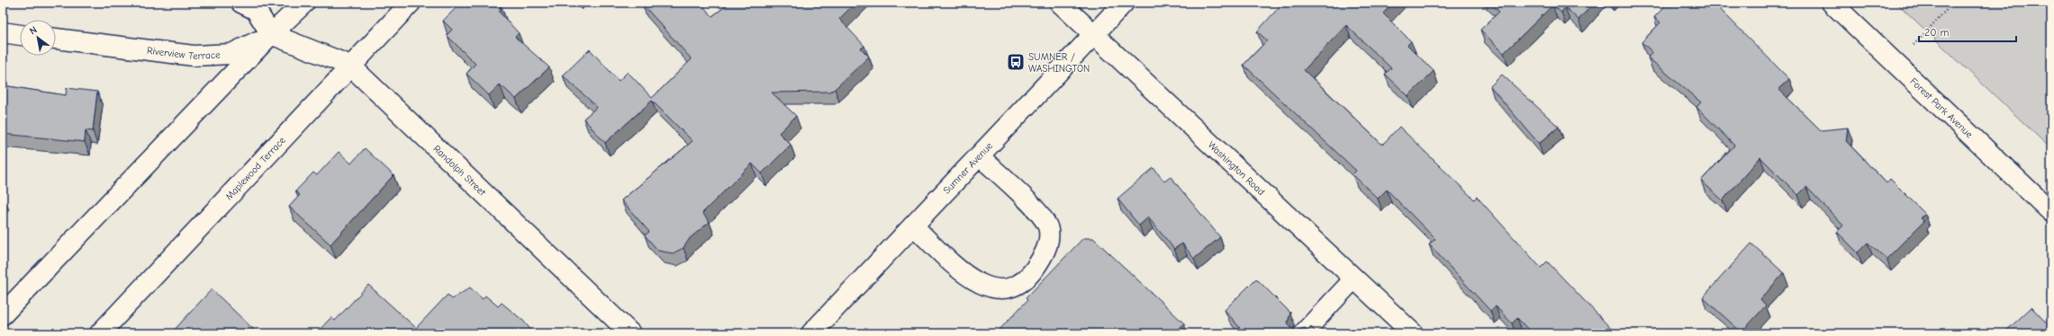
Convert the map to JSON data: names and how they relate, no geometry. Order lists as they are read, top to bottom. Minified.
{"streets":{"street":["Riverview Terrace","Forest Park Avenue","Maplewood Terrace","Sumner Avenue","Washington Road","Randolph Street"]},"crossings":[["Riverview Terrace","Randolph Street"],["Maplewood Terrace","Randolph Street"],["Sumner Avenue","Washington Road"]],"places":{"bus stop":["SUMNER / WASHINGTON"]},"scale_bar":"20 m","north":"top left"}
